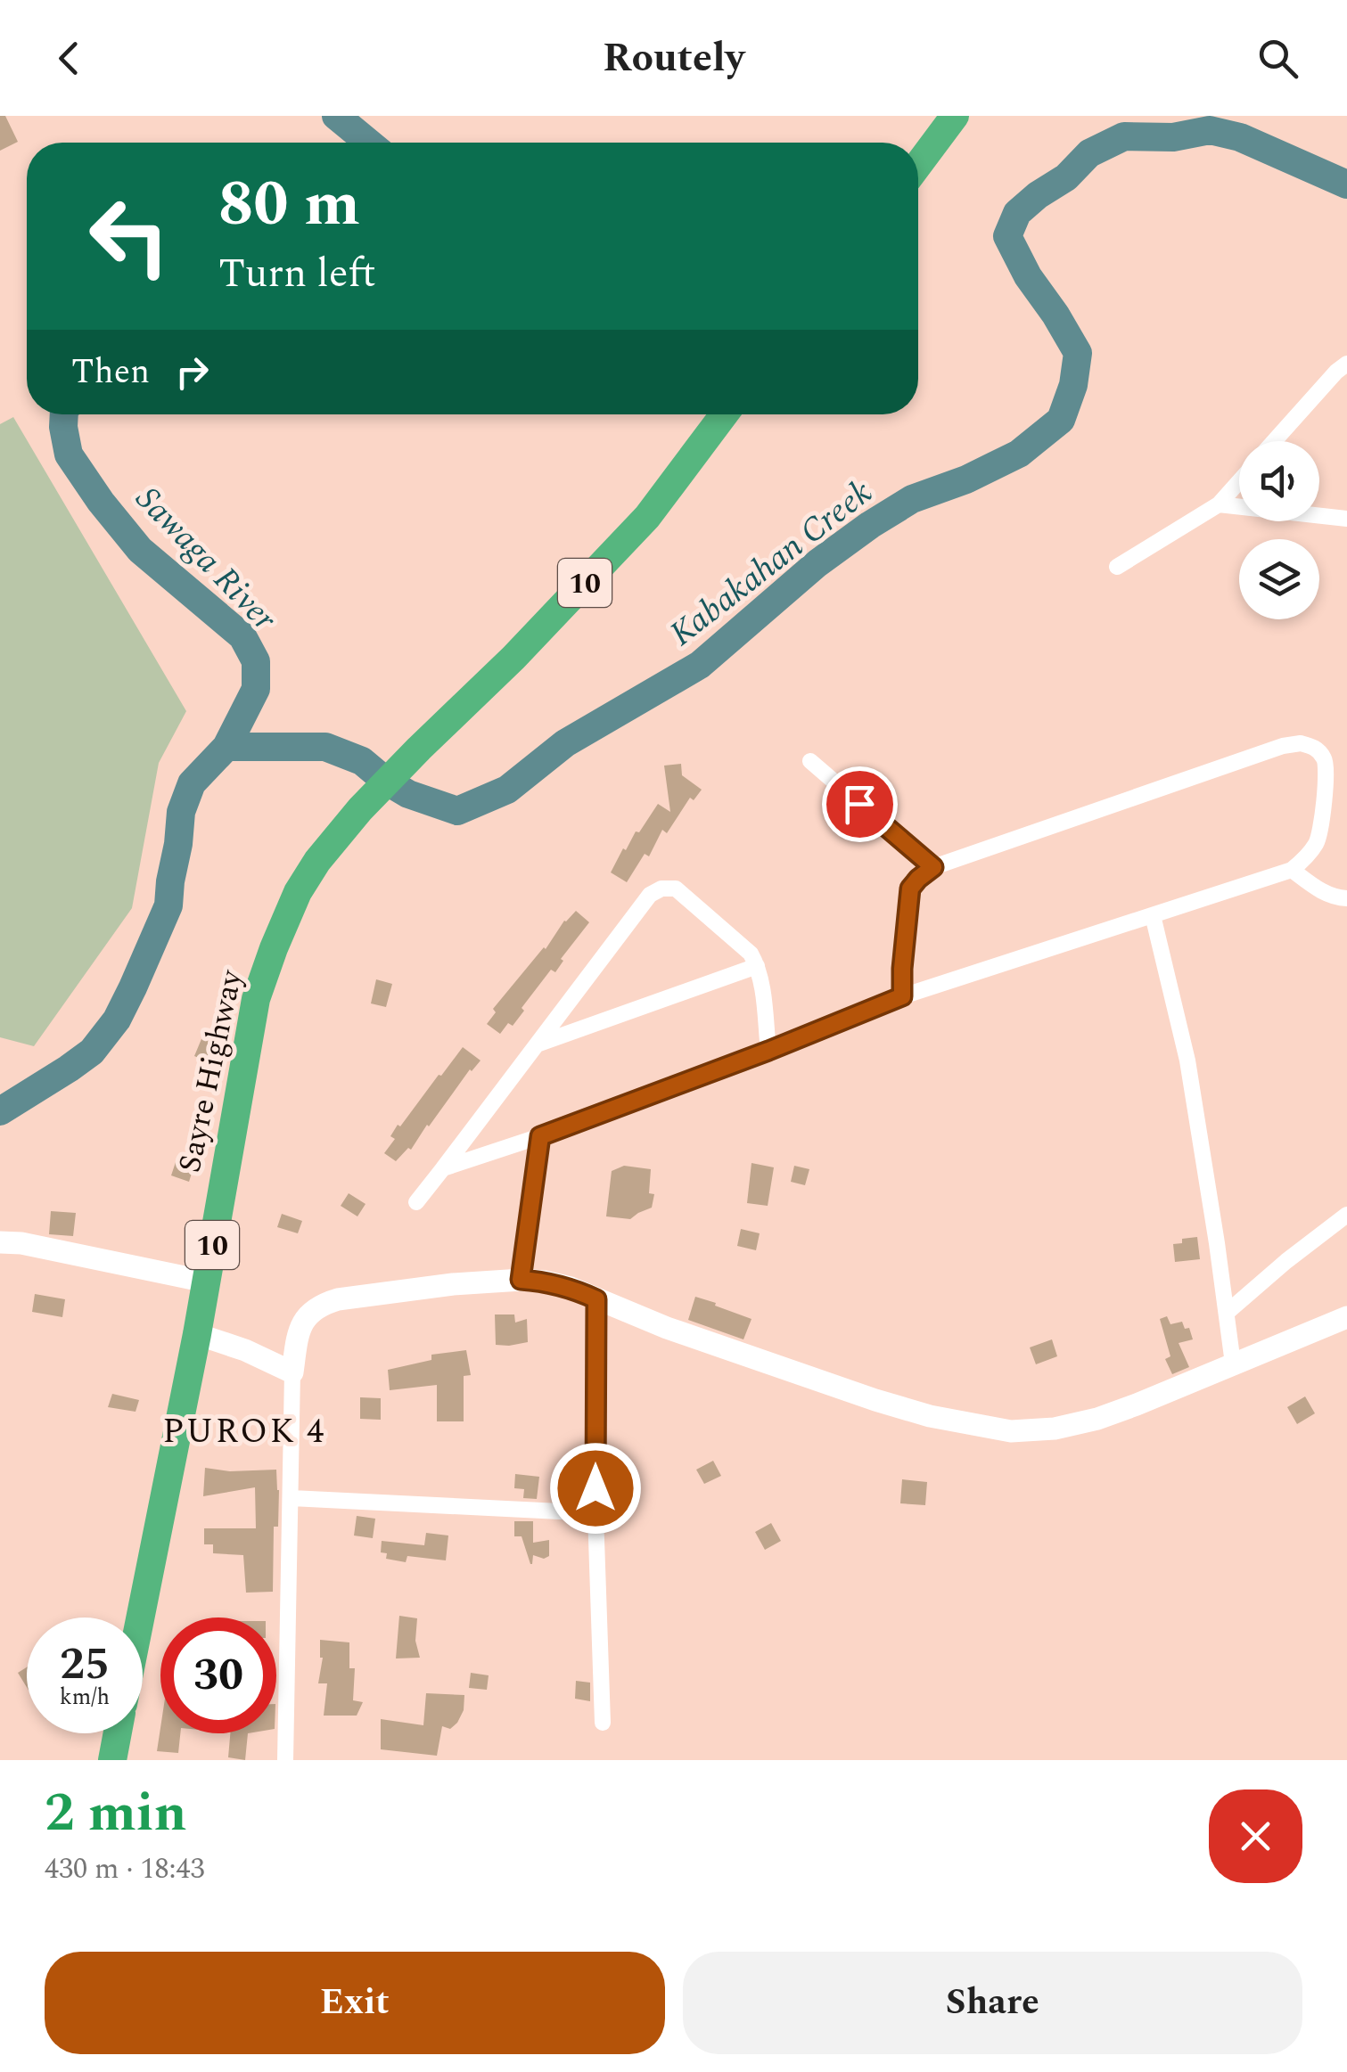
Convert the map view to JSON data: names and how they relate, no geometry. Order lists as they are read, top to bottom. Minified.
{"streets":{"highway":["10","Sayre Highway"]},"districts":["PUROK 4"],"water":["Sawaga River","Kabakahan Creek"],"page":{"header":"Routely","turn":["80 m","Turn left"],"then":"Then","speed":"25 km/h","limit":"30","heading":["2 min","430 m · 18:43"],"buttons":["Exit","Share"]}}
